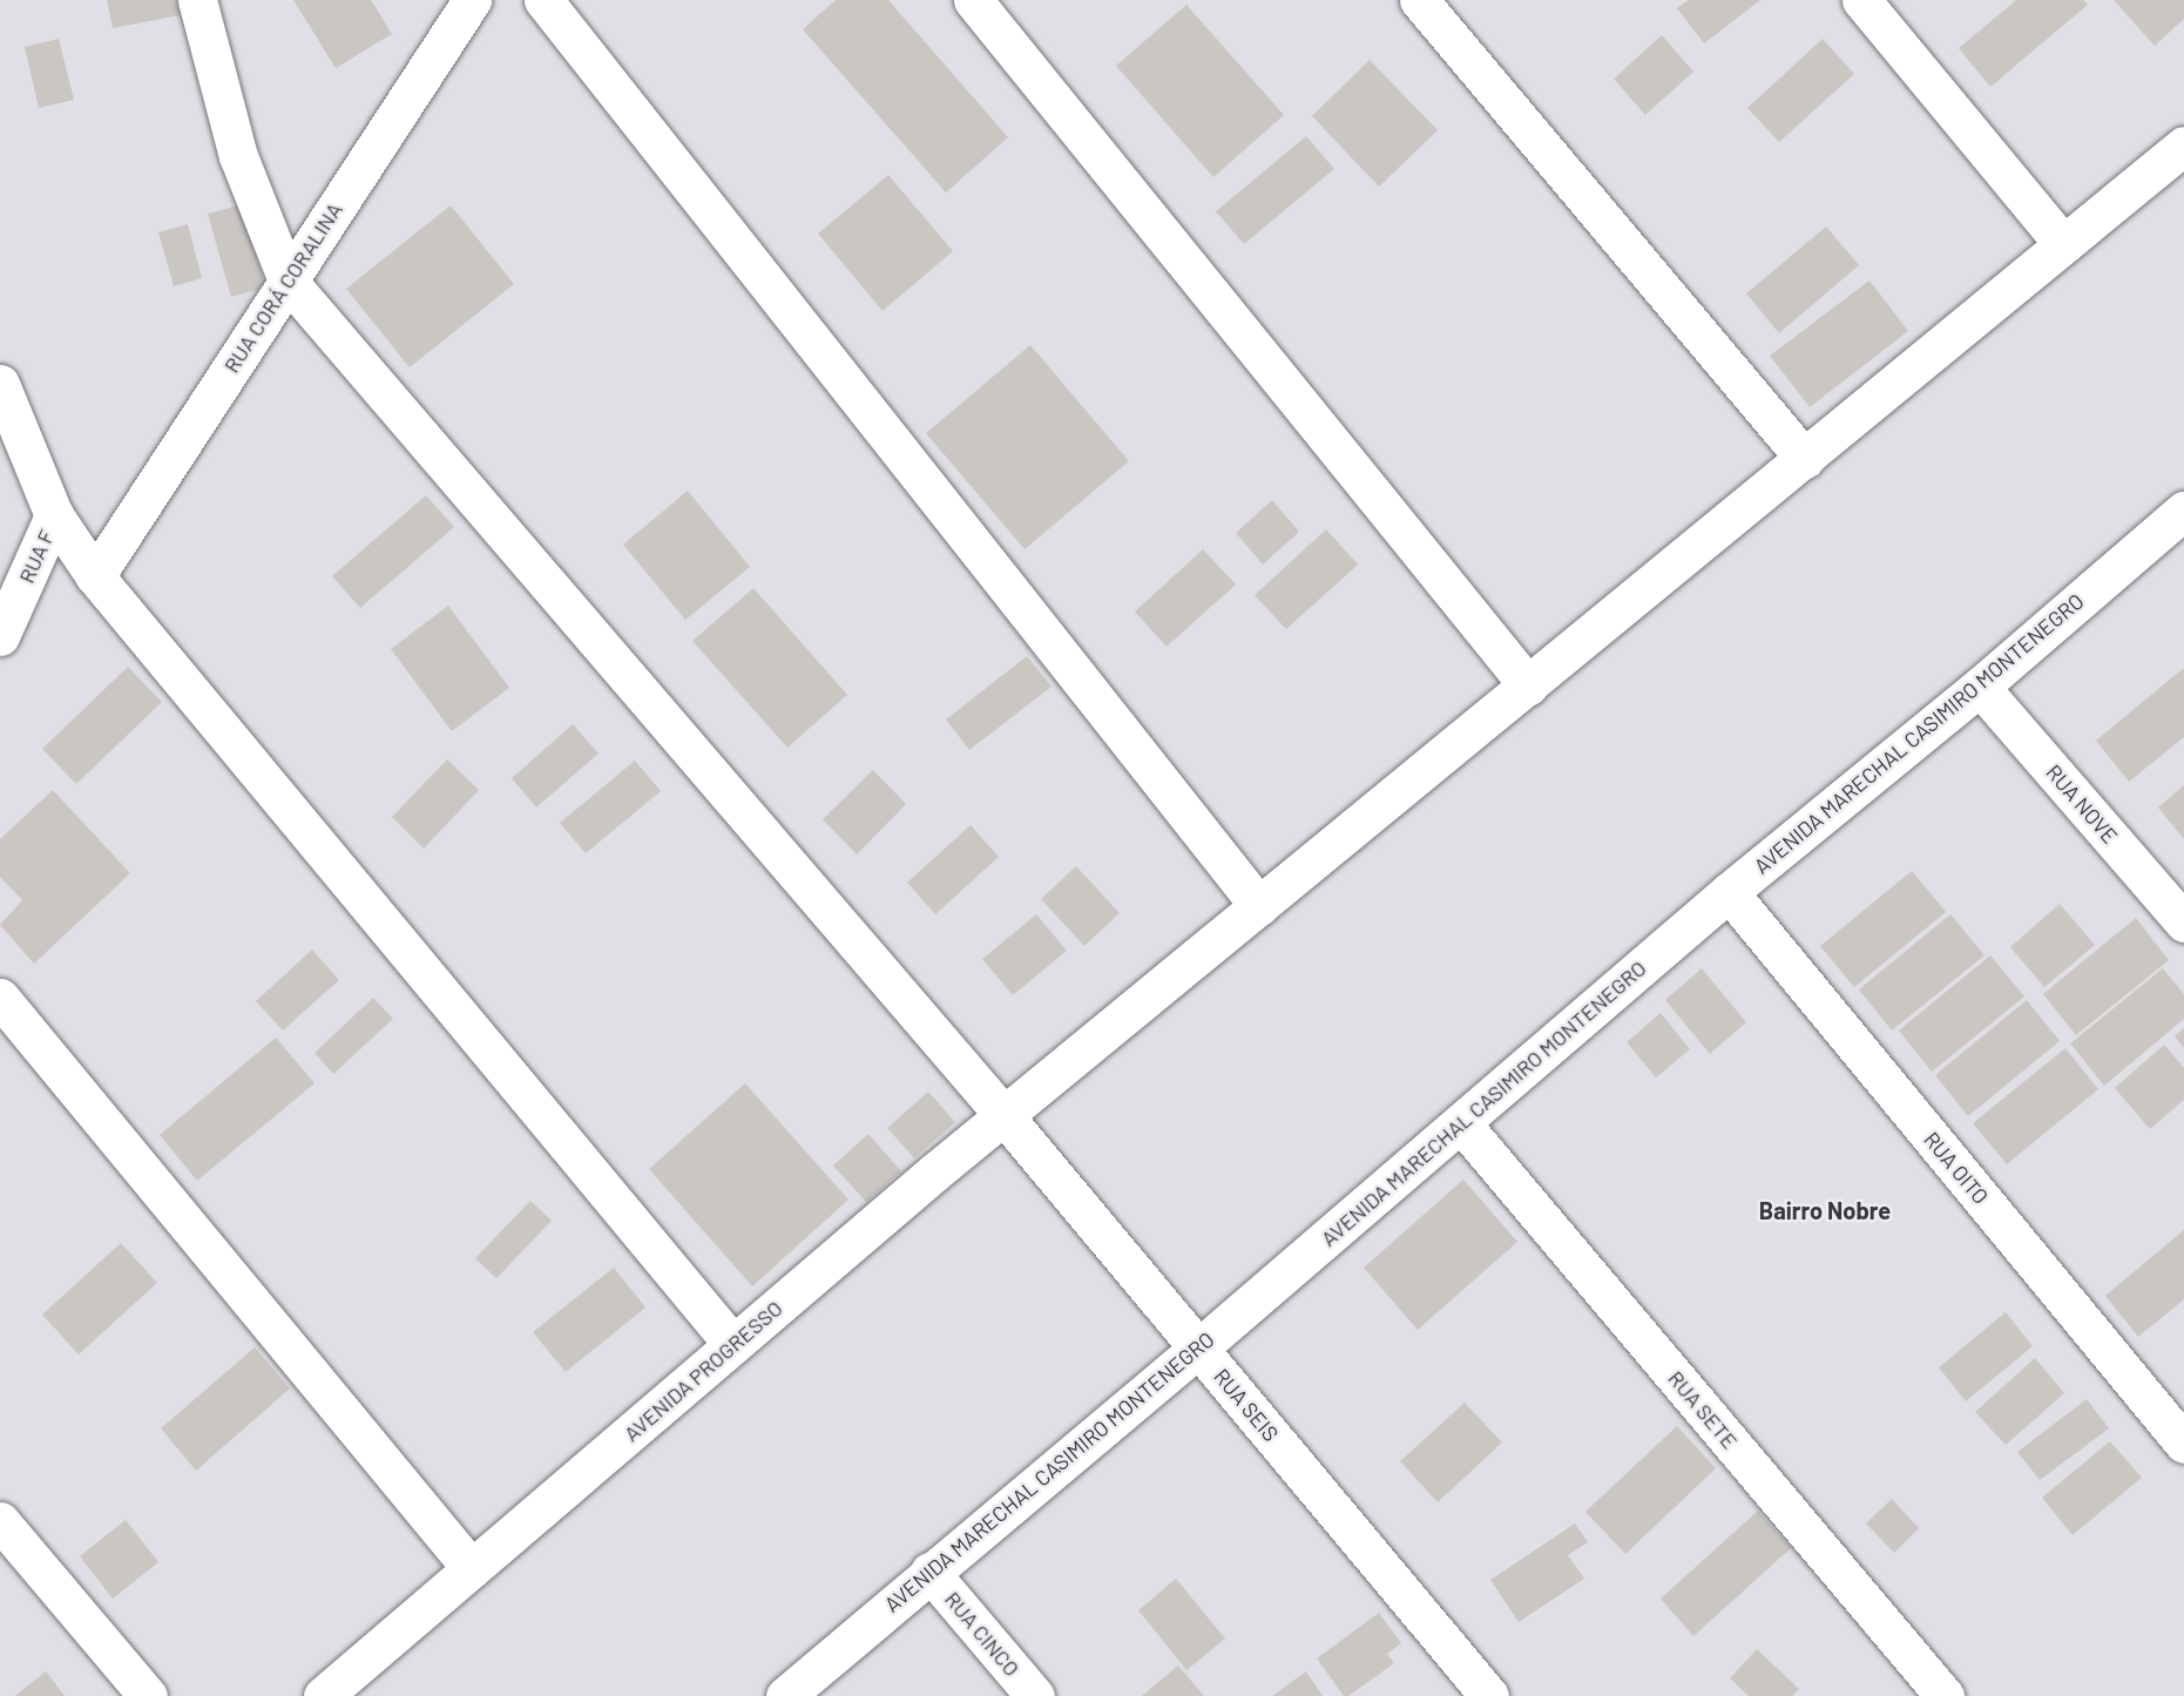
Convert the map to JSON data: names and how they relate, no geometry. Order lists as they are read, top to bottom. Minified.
{"streets":{"street":["RUA CORÁ CORALINA","RUA F","AVENIDA MARECHAL CASIMIRO MONTENEGRO","RUA NOVE","RUA OITO","AVENIDA PROGRESSO","RUA SEIS","RUA SETE","RUA CINCO"]},"crossings":[["RUA CORÁ CORALINA","RUA SEIS"],["AVENIDA MARECHAL CASIMIRO MONTENEGRO","RUA NOVE"],["AVENIDA MARECHAL CASIMIRO MONTENEGRO","RUA OITO"],["AVENIDA MARECHAL CASIMIRO MONTENEGRO","RUA SEIS"],["AVENIDA MARECHAL CASIMIRO MONTENEGRO","RUA SETE"],["AVENIDA MARECHAL CASIMIRO MONTENEGRO","RUA CINCO"],["AVENIDA PROGRESSO","RUA SEIS"]],"districts":["Bairro Nobre"]}
